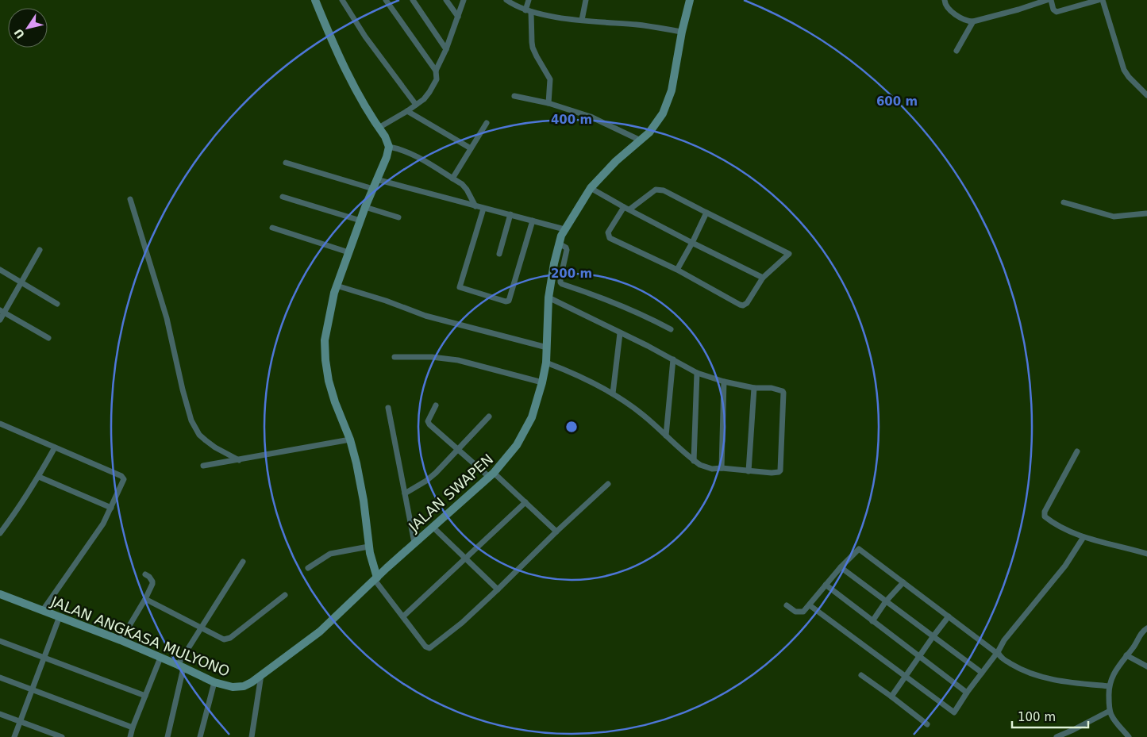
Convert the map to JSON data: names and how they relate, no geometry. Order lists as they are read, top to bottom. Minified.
{"streets":{"main road":["JALAN SWAPEN","JALAN ANGKASA MULYONO"]},"crossings":[["JALAN SWAPEN","JALAN ANGKASA MULYONO"]],"scale_bar":"100 m","north":"bottom left","rings":["600 m","400 m","200 m"]}
